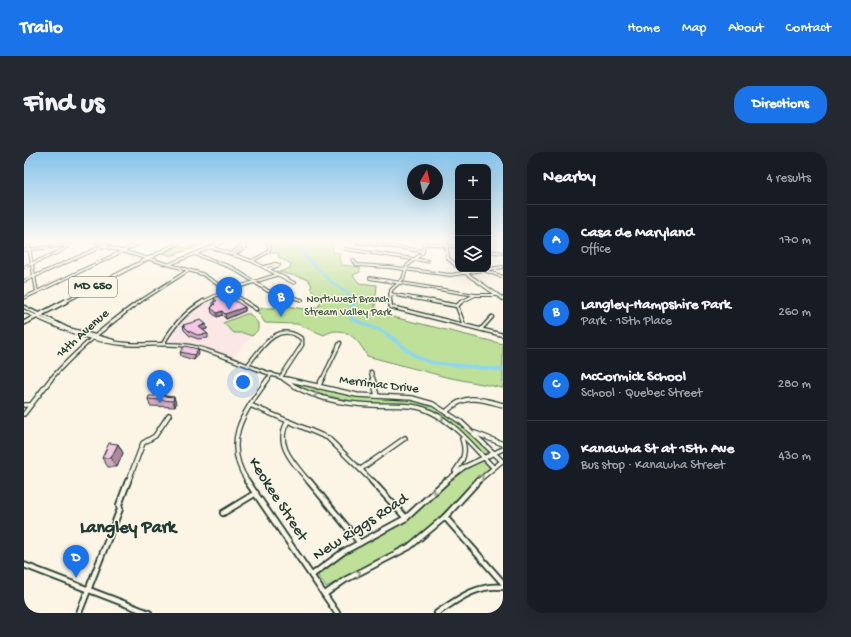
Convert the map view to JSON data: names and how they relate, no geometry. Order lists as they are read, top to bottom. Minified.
{"streets":{"main road":["MD 650"],"street":["14th Avenue","Merrimac Drive","Keokee Street","New Riggs Road"]},"crossings":[["MD 650","Merrimac Drive"],["14th Avenue","Merrimac Drive"],["Merrimac Drive","Keokee Street"],["Merrimac Drive","New Riggs Road"],["Keokee Street","New Riggs Road"]],"districts":["Langley Park"],"parks":["Northwest Branch Stream Valley Park"],"north":"top","page":{"header":"Trailo","nav":["Home","Map","About","Contact"],"buttons":"Directions","title":"Find us","heading":["Nearby","4 results"],"map_buttons":["+","−"],"list":[{"mark":"A","name":"Casa de Maryland","note":"Office","value":"170 m"},{"mark":"B","name":"Langley-Hampshire Park","note":"Park · 15th Place","value":"260 m"},{"mark":"C","name":"McCormick School","note":"School · Quebec Street","value":"280 m"},{"mark":"D","name":"Kanawha St at 15th Ave","note":"Bus stop · Kanawha Street","value":"430 m"}],"pins":["C","B","A","D"]}}
